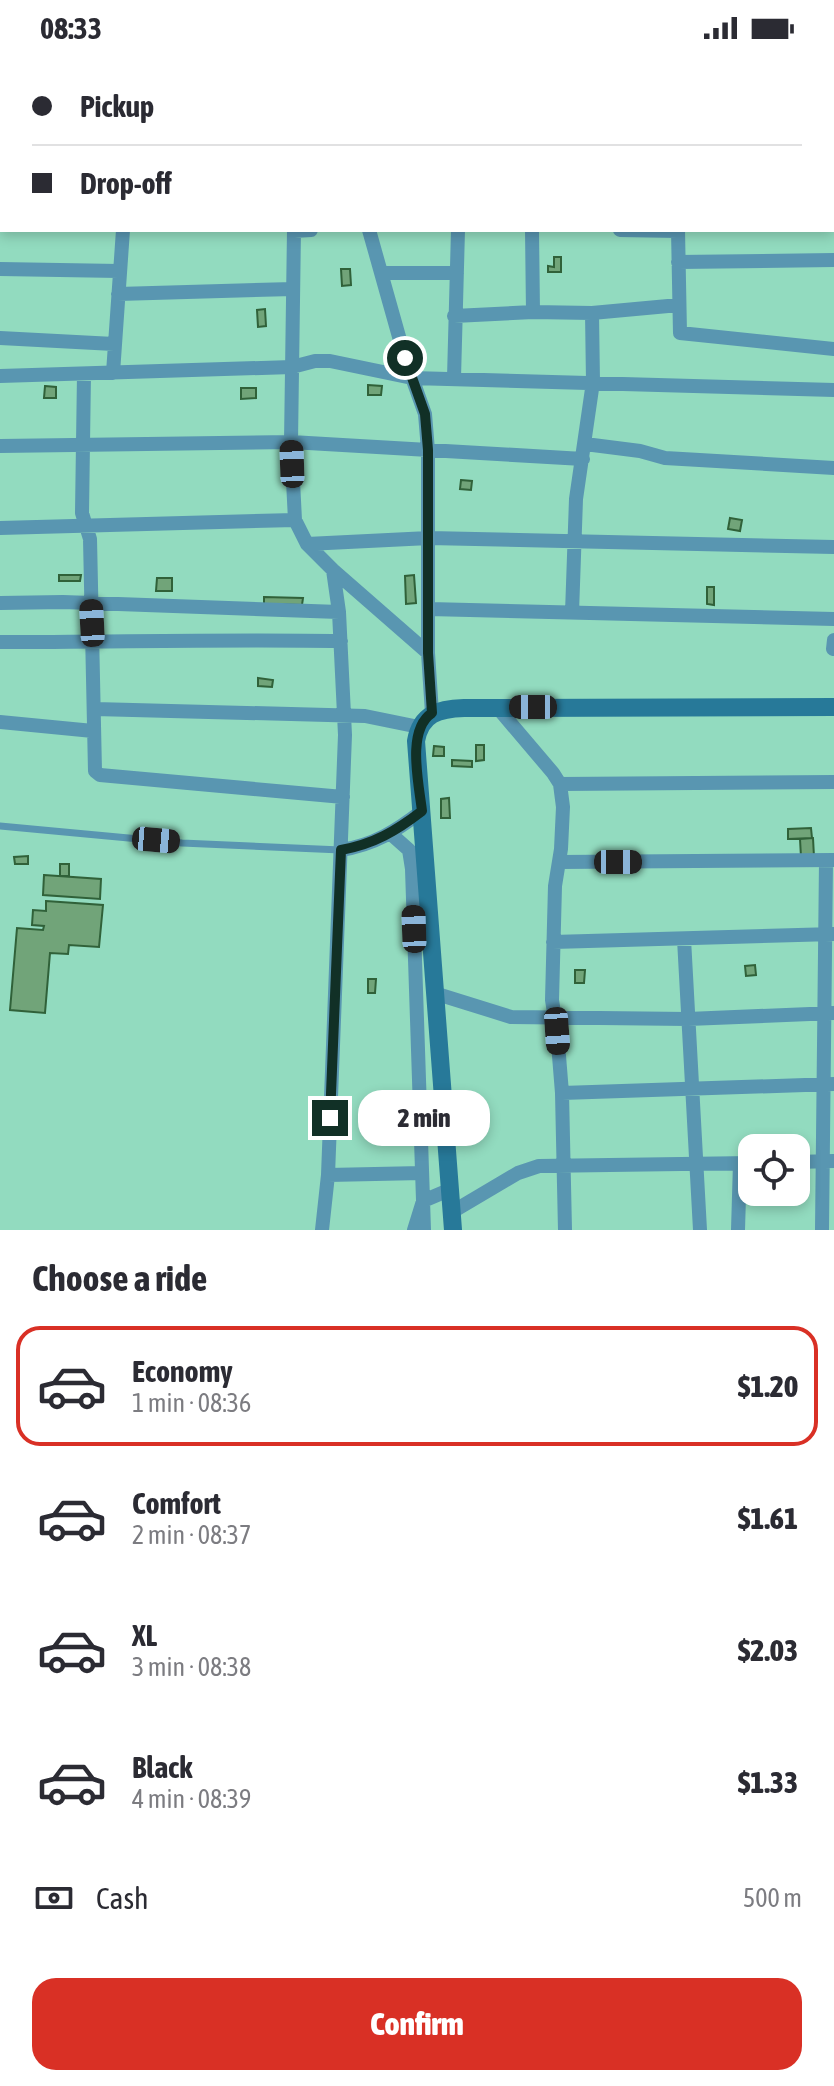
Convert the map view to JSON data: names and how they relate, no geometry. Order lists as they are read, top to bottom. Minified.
{"page":{"status":"08:33","banner":["Pickup","Drop-off"],"bubble":"2 min","heading":"Choose a ride","list":[{"name":"Economy","note":"1 min · 08:36","value":"$1.20"},{"name":"Comfort","note":"2 min · 08:37","value":"$1.61"},{"name":"XL","note":"3 min · 08:38","value":"$2.03"},{"name":"Black","note":"4 min · 08:39","value":"$1.33"}],"pay":["Cash","500 m"],"buttons":"Confirm"}}
